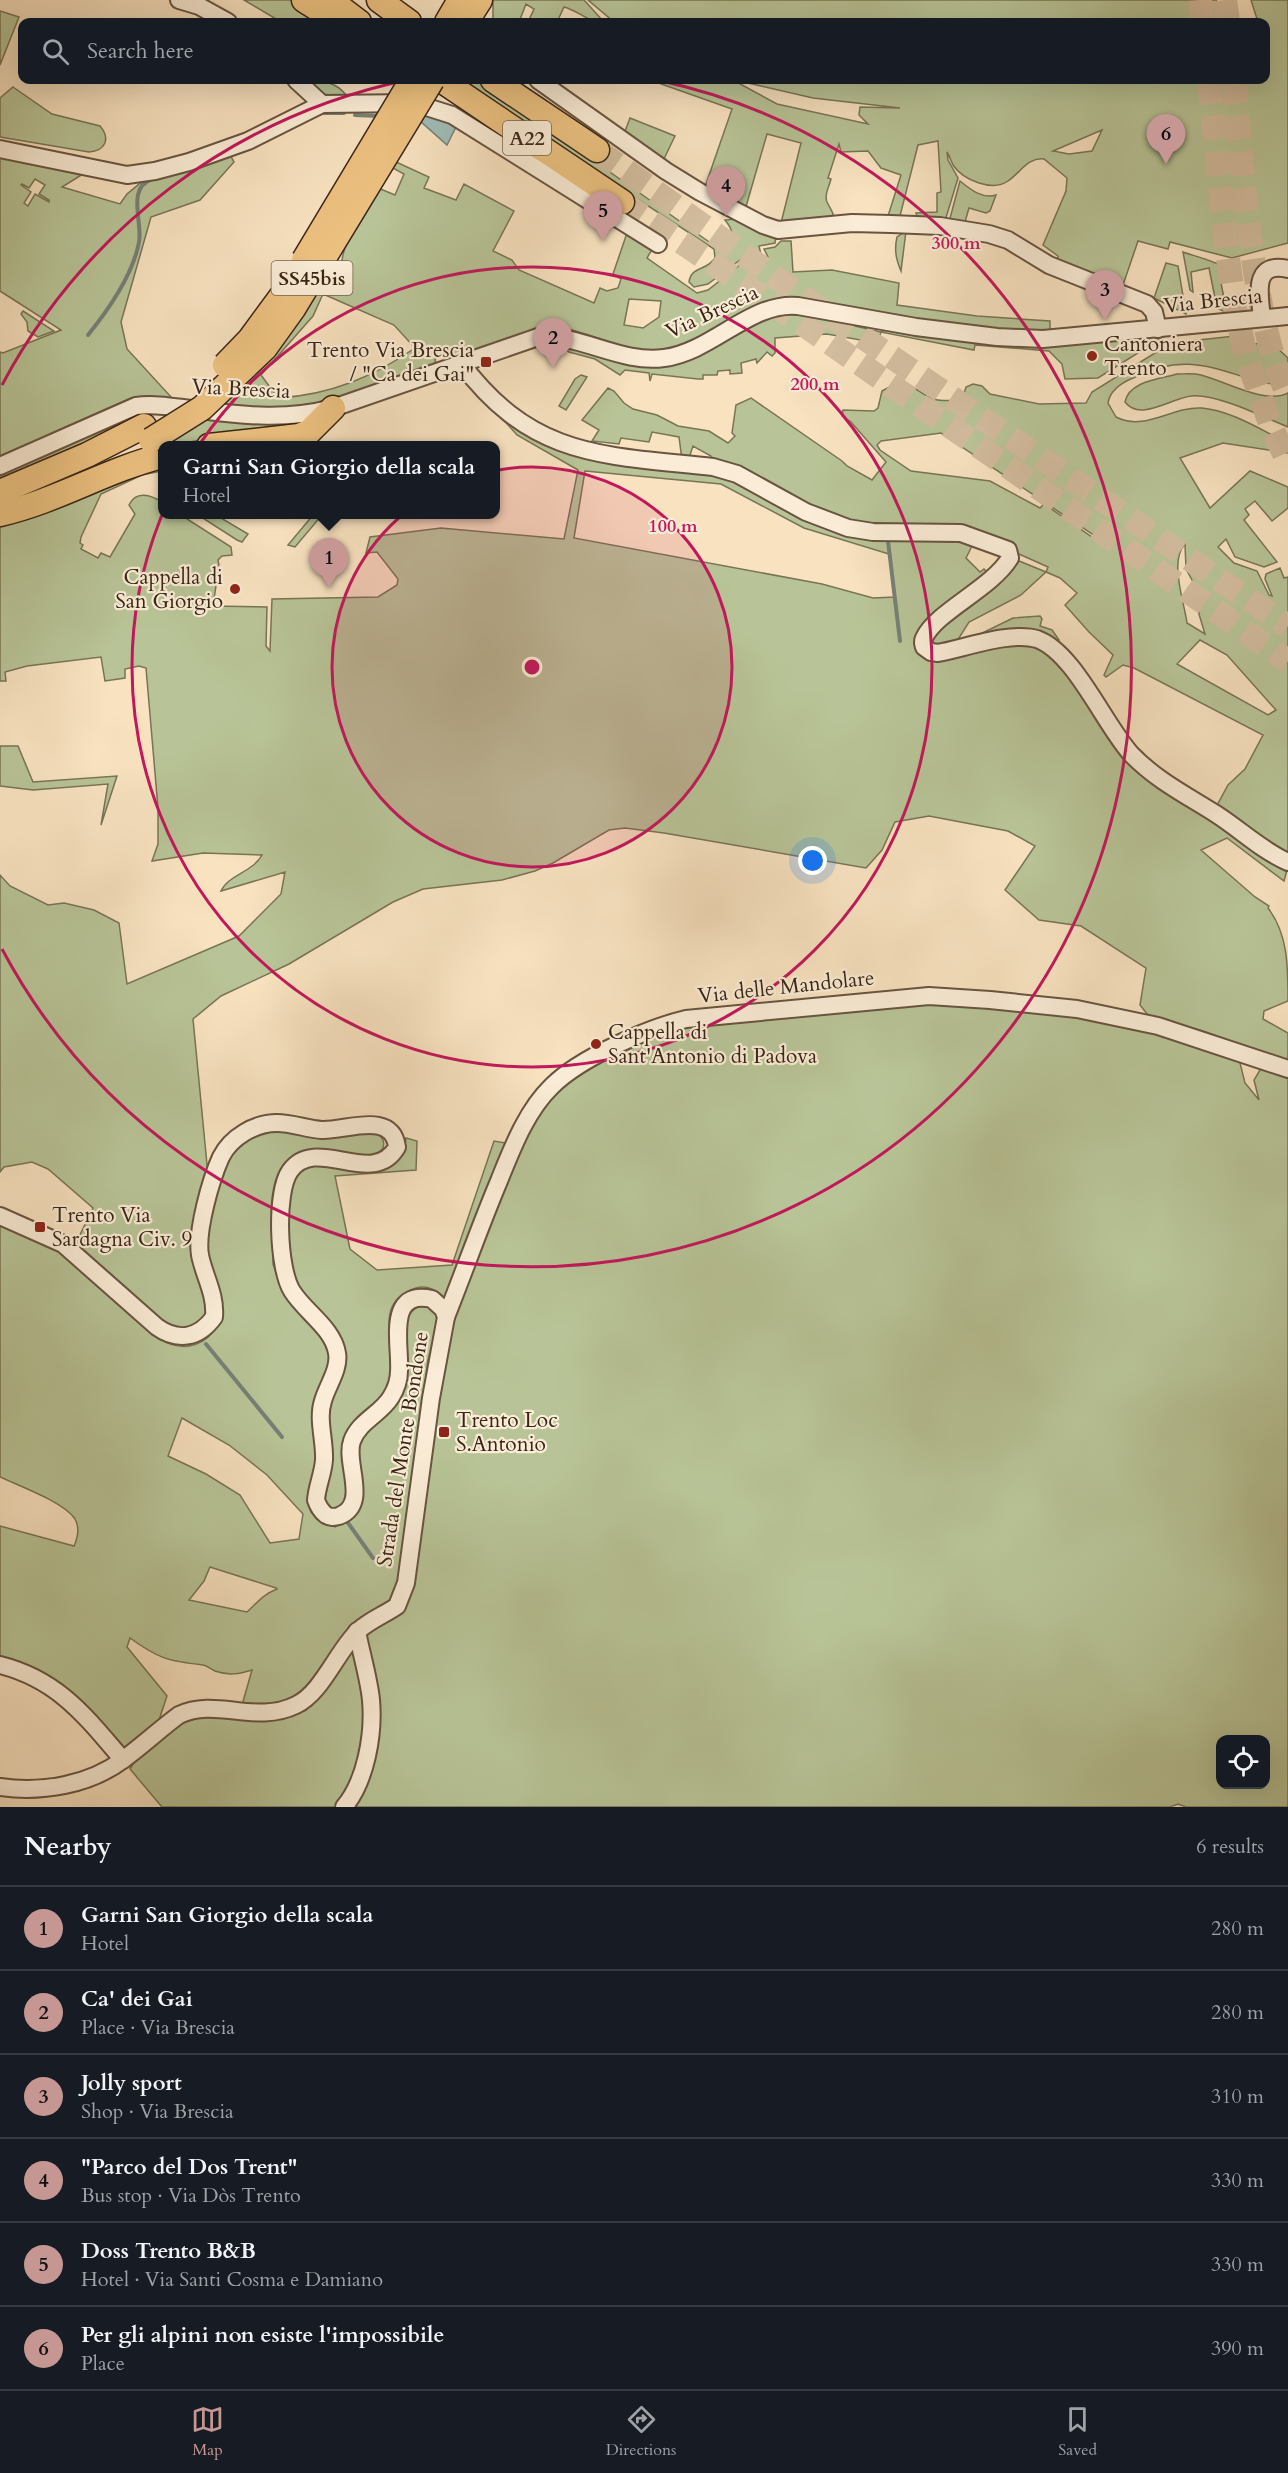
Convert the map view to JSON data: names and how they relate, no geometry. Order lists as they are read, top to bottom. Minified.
{"streets":{"highway":["A22","SS45bis"],"street":["Via Brescia","Via delle Mandolare","Strada del Monte Bondone"]},"crossings":[["Via delle Mandolare","Strada del Monte Bondone"]],"places":{"other":["Cantoniera Trento","Cappella di San Giorgio","Cappella di Sant'Antonio di Padova"],"transit":["Trento Via Brescia / \"Ca dei Gai\"","Trento Via Sardagna Civ. 9","Trento Loc S.Antonio"]},"page":{"search":"Search here","pins":["6","4","5","3","2","1"],"popup":["Garni San Giorgio della scala","Hotel"],"heading":["Nearby","6 results"],"list":[{"mark":"1","name":"Garni San Giorgio della scala","note":"Hotel","value":"280 m"},{"mark":"2","name":"Ca' dei Gai","note":"Place · Via Brescia","value":"280 m"},{"mark":"3","name":"Jolly sport","note":"Shop · Via Brescia","value":"310 m"},{"mark":"4","name":"\"Parco del Dos Trent\"","note":"Bus stop · Via Dòs Trento","value":"330 m"},{"mark":"5","name":"Doss Trento B&B","note":"Hotel · Via Santi Cosma e Damiano","value":"330 m"},{"mark":"6","name":"Per gli alpini non esiste l'impossibile","note":"Place","value":"390 m"}],"nav":["Map","Directions","Saved"]},"rings":["300 m","200 m","100 m"]}
